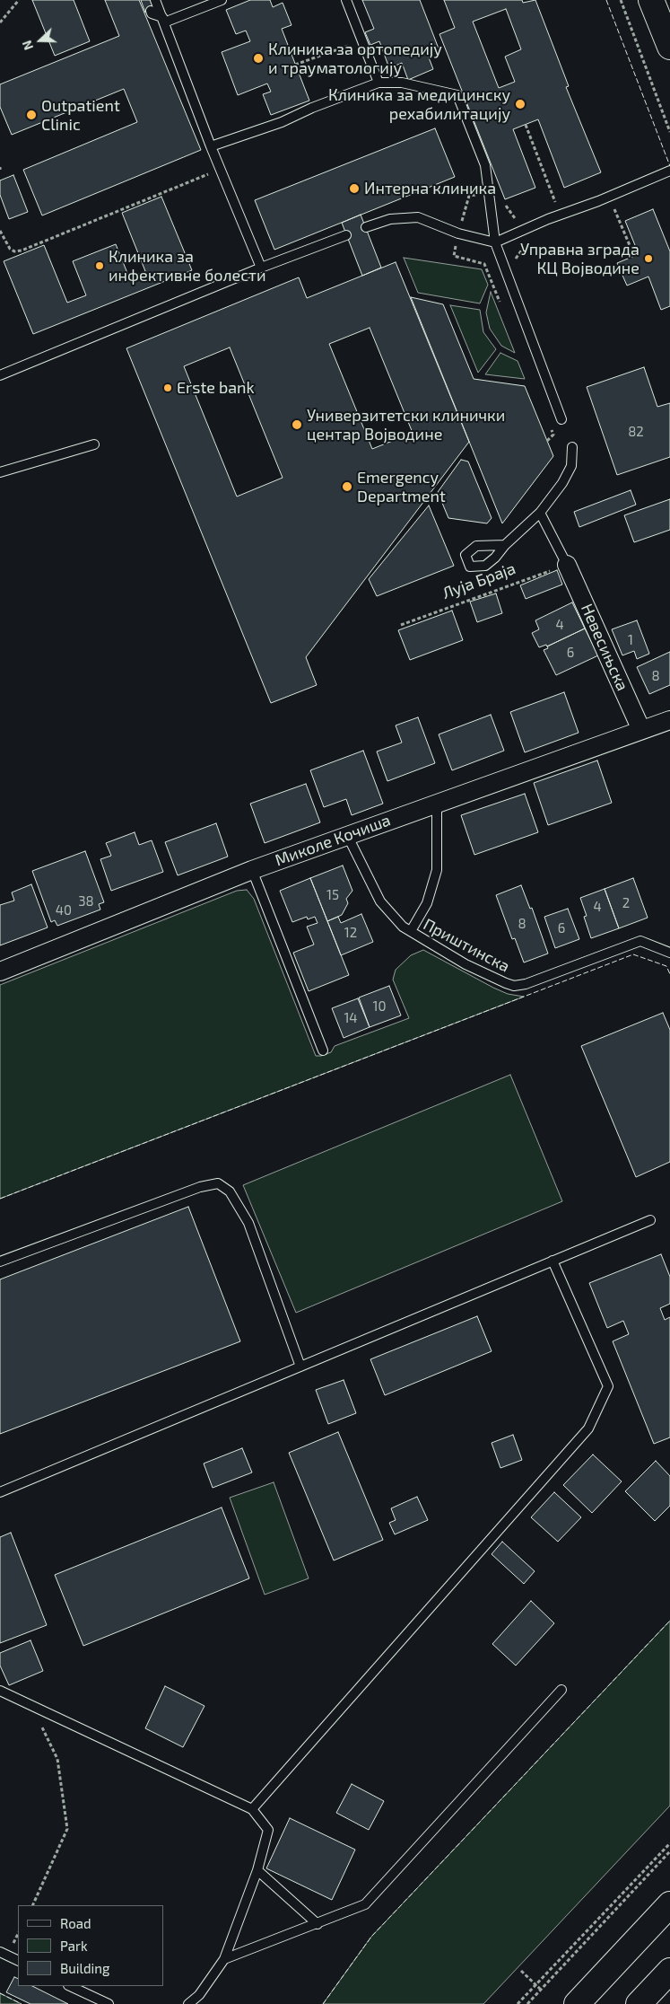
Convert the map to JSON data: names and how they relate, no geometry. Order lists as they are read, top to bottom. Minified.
{"streets":{"street":["Невесињска","Миколе Кочиша"],"lane":["Луја Браја","Приштинска"]},"crossings":[["Луја Браја","Невесињска"],["Невесињска","Миколе Кочиша"],["Миколе Кочиша","Приштинска"]],"places":["Клиника за ортопедију и трауматологију","Клиника за медицинску рехабилитацију","Outpatient Clinic","Интерна клиника","Управна зграда КЦ Војводине","Клиника за инфективне болести","Erste bank","Универзитетски клинички центар Војводине","Emergency Department"],"house_numbers":["82","4","1","6","8","15","38","2","4","40","8","6","12","10","14"],"legend":["Road","Park","Building"],"north":"left"}
